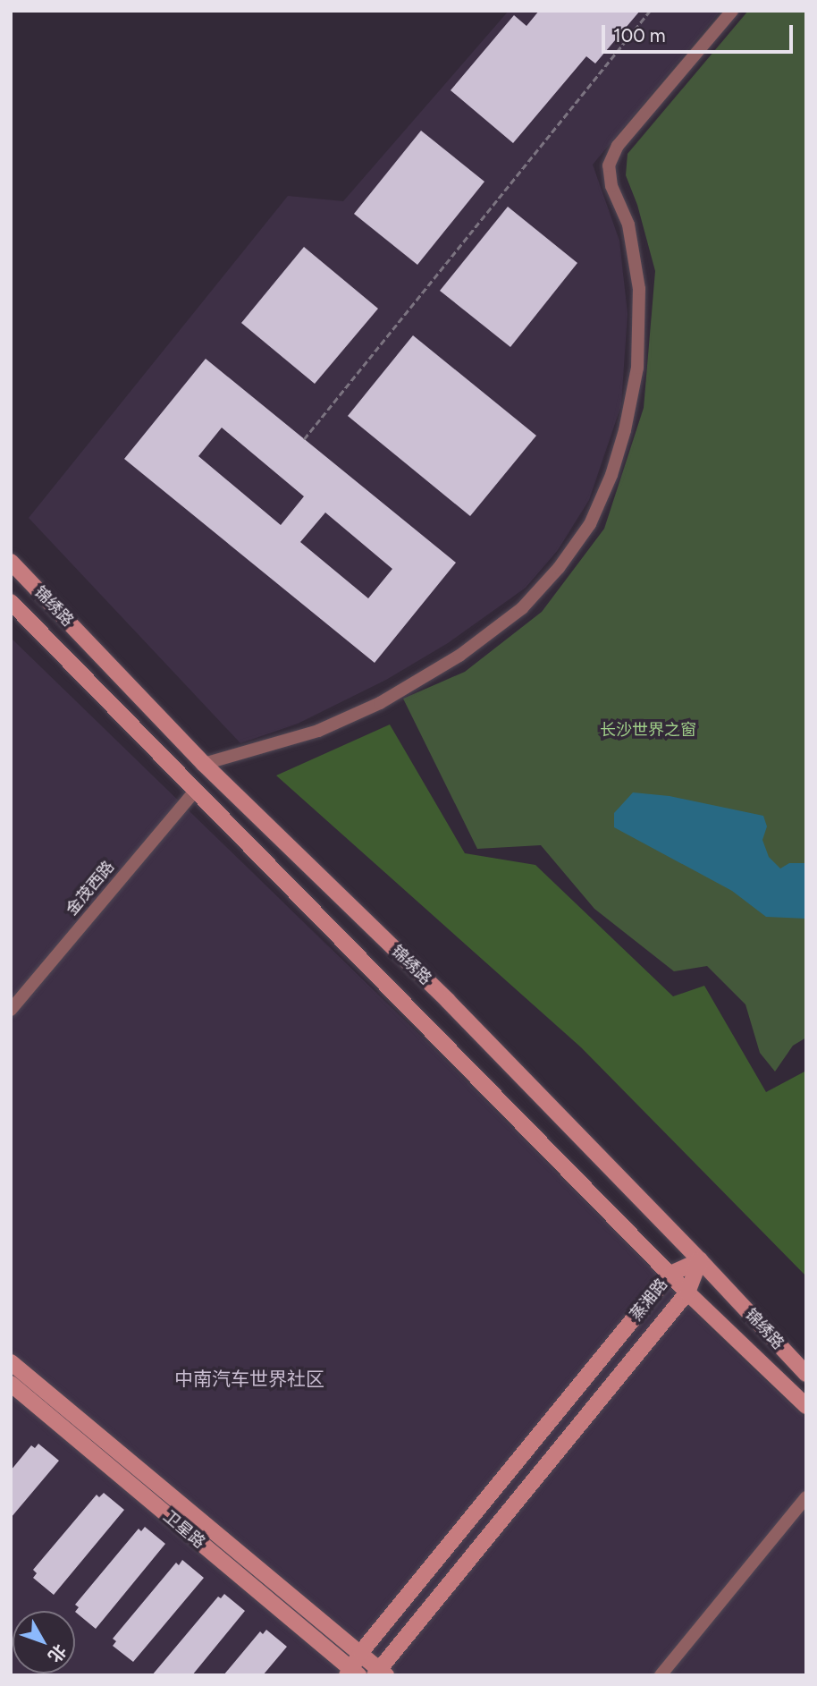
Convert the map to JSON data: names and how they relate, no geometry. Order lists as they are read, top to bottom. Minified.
{"streets":{"main road":["锦绣路","蒸湘路","卫星路"],"street":["金茂西路"]},"crossings":[["锦绣路","金茂西路"],["锦绣路","蒸湘路"],["蒸湘路","卫星路"]],"districts":["中南汽车世界社区"],"parks":["长沙世界之窗"],"scale_bar":"100 m","north":"bottom right"}
